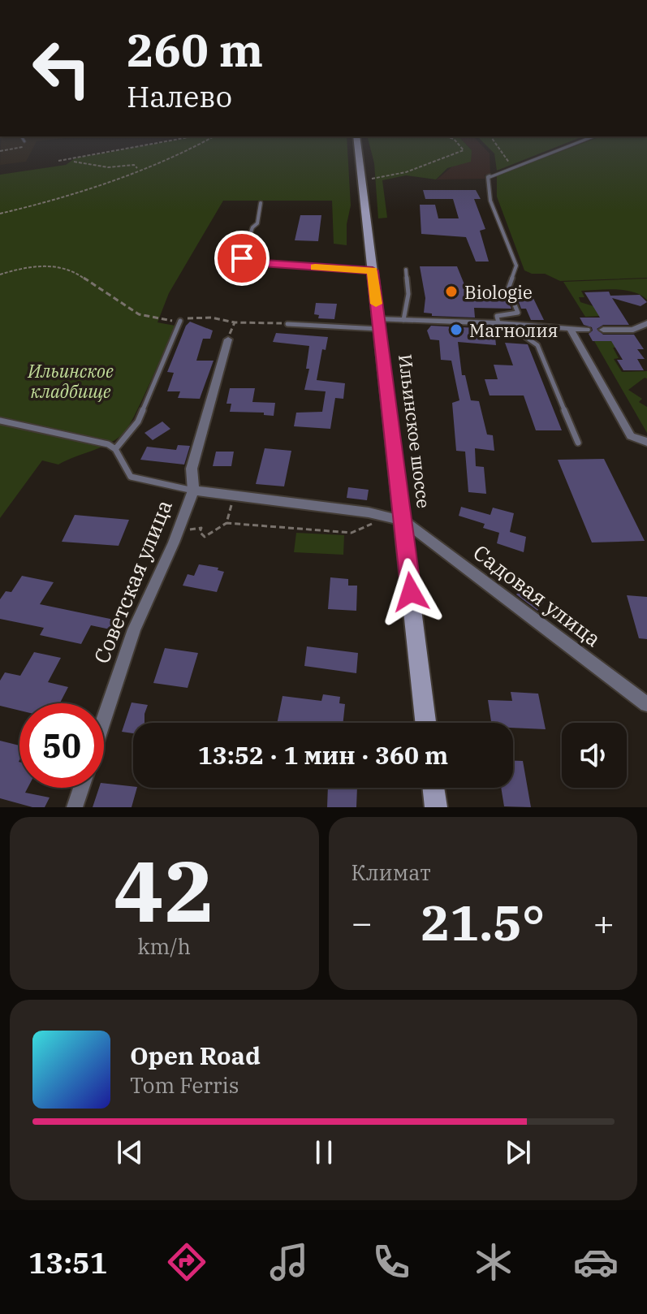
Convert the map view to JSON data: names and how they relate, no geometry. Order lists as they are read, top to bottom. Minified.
{"streets":{"main road":["Ильинское шоссе"],"street":["Советская улица","Садовая улица"]},"crossings":[["Ильинское шоссе","Садовая улица"]],"parks":["Ильинское кладбище"],"places":["Biologie","Магнолия"],"page":{"turn":["260 m","Налево"],"limit":"50","trip":"13:52 · 1 мин · 360 m","tile":[["42","km/h"],"Климат"],"heat":["−","21.5°","+"],"song":["Open Road","Tom Ferris"],"tabs":"13:51"}}
